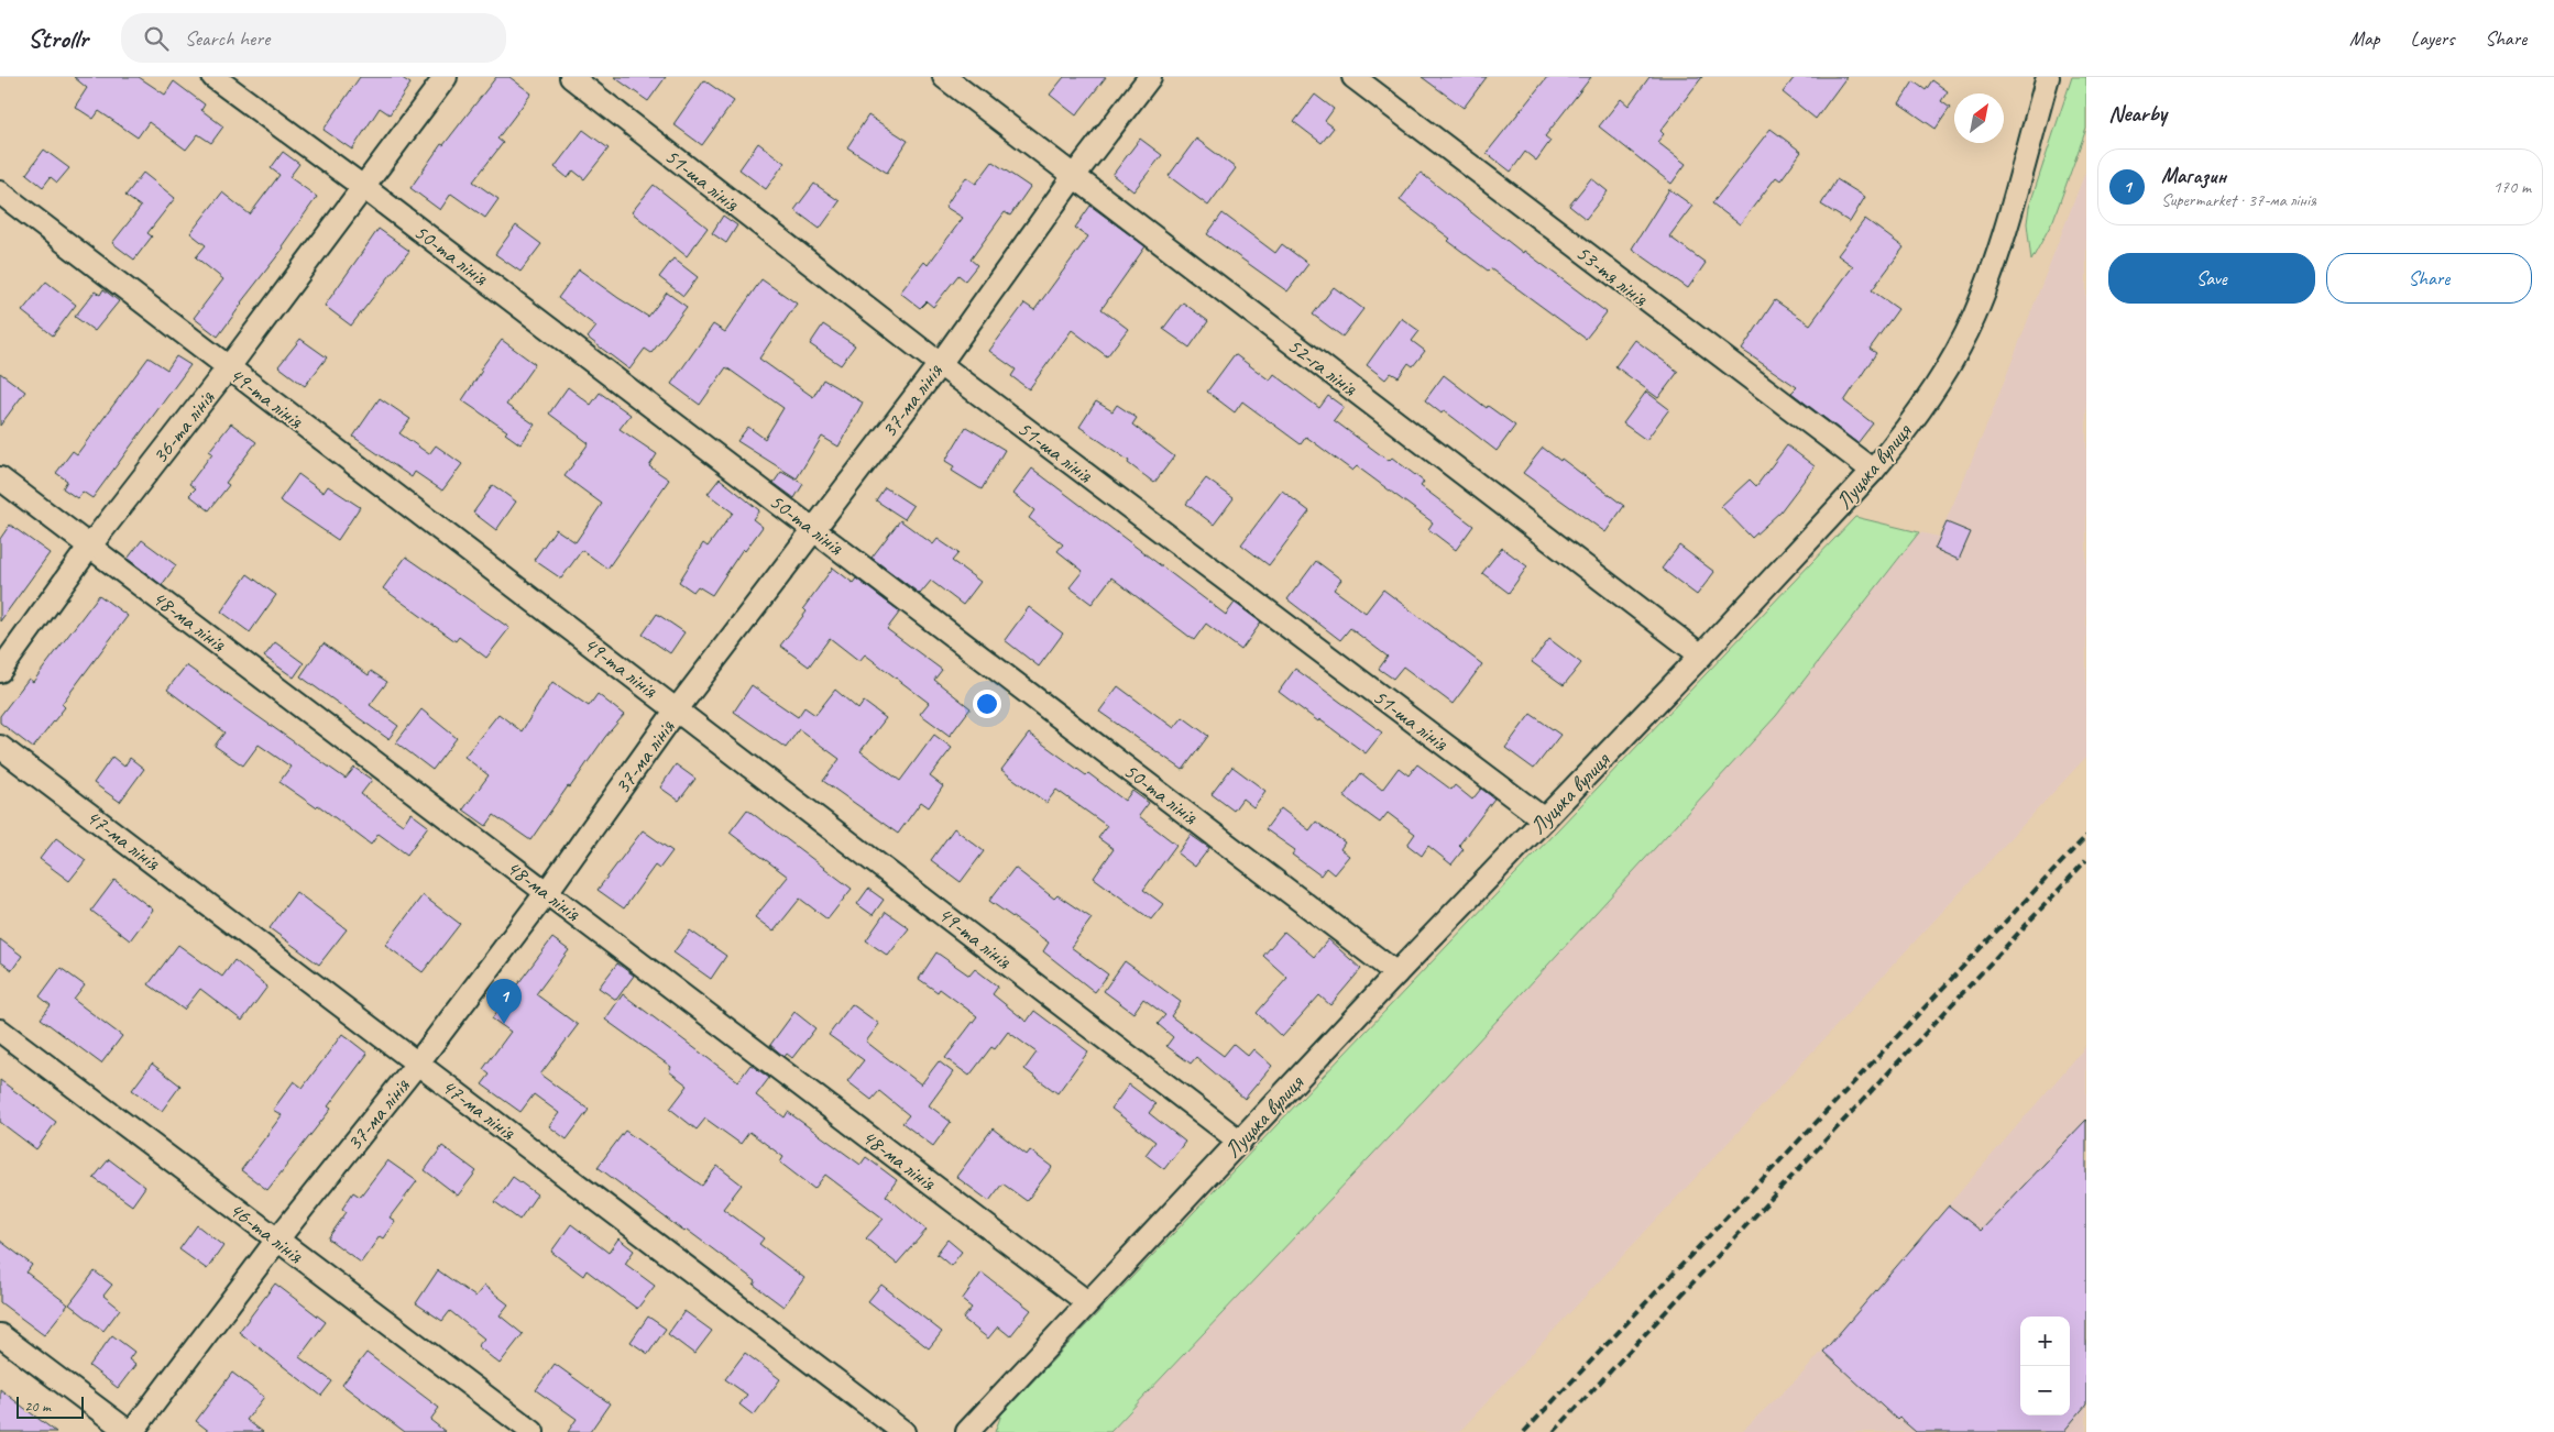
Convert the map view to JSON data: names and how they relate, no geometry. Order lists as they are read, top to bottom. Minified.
{"streets":{"street":["51-ша лінія","50-та лінія","53-тя лінія","52-га лінія","49-та лінія","37-ма лінія","36-та лінія","Луцька вулиця","48-ма лінія","47-ма лінія","46-та лінія"]},"crossings":[["51-ша лінія","37-ма лінія"],["51-ша лінія","Луцька вулиця"],["50-та лінія","37-ма лінія"],["50-та лінія","36-та лінія"],["50-та лінія","Луцька вулиця"],["53-тя лінія","Луцька вулиця"],["52-га лінія","37-ма лінія"],["52-га лінія","Луцька вулиця"],["49-та лінія","37-ма лінія"],["49-та лінія","36-та лінія"],["49-та лінія","Луцька вулиця"],["37-ма лінія","48-ма лінія"],["37-ма лінія","47-ма лінія"],["37-ма лінія","46-та лінія"],["36-та лінія","48-ма лінія"],["Луцька вулиця","48-ма лінія"]],"scale_bar":"20 m","north":"top right","page":{"header":"Strollr","search":"Search here","nav":["Map","Layers","Share"],"heading":"Nearby","list":[{"mark":"1","name":"Магазин","note":"Supermarket · 37-ма лінія","value":"170 m"}],"buttons":["Save","Share"],"pins":"1","map_buttons":["+","−"],"scale":"20 m"}}
